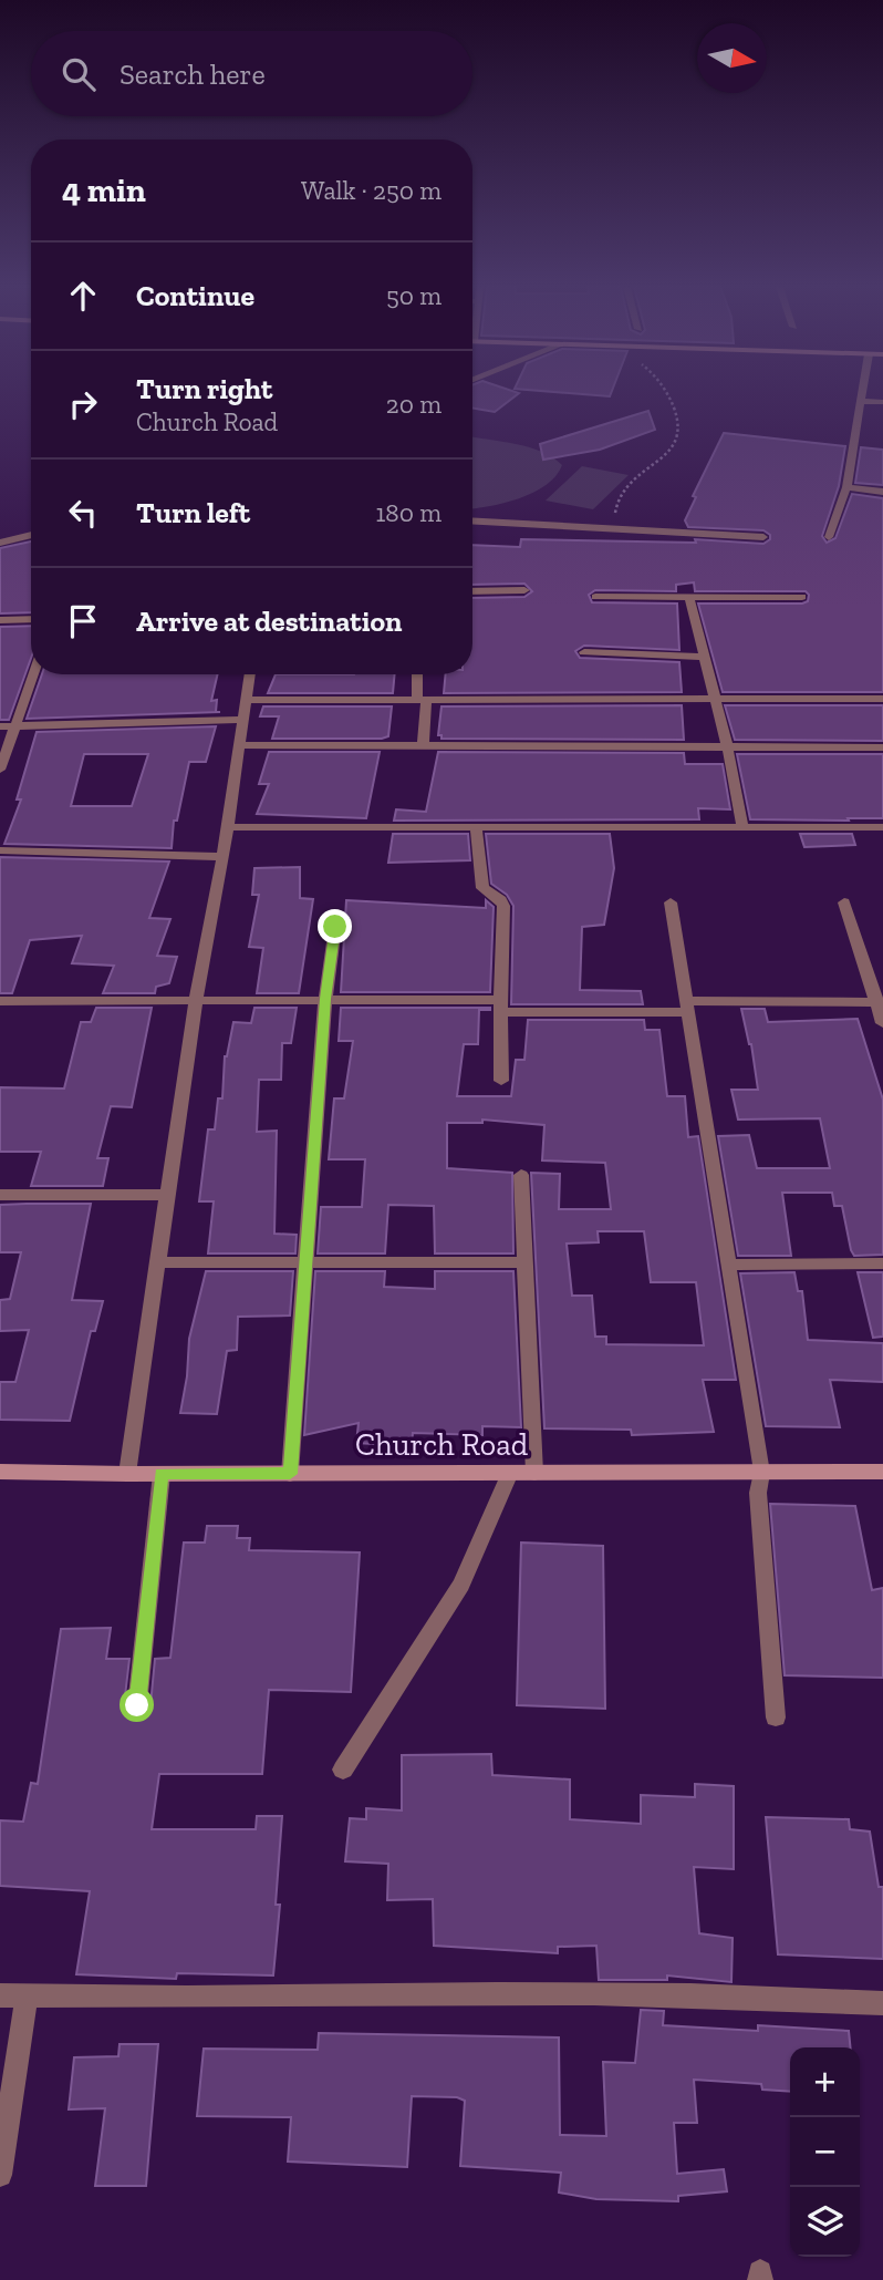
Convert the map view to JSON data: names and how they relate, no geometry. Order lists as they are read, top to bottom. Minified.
{"streets":{"street":["Church Road"]},"north":"right","page":{"search":"Search here","heading":["4 min","Walk · 250 m"],"list":[["Continue","50 m"],["Turn right","Church Road","20 m"],["Turn left","180 m"],"Arrive at destination"],"map_buttons":["+","−"]}}
